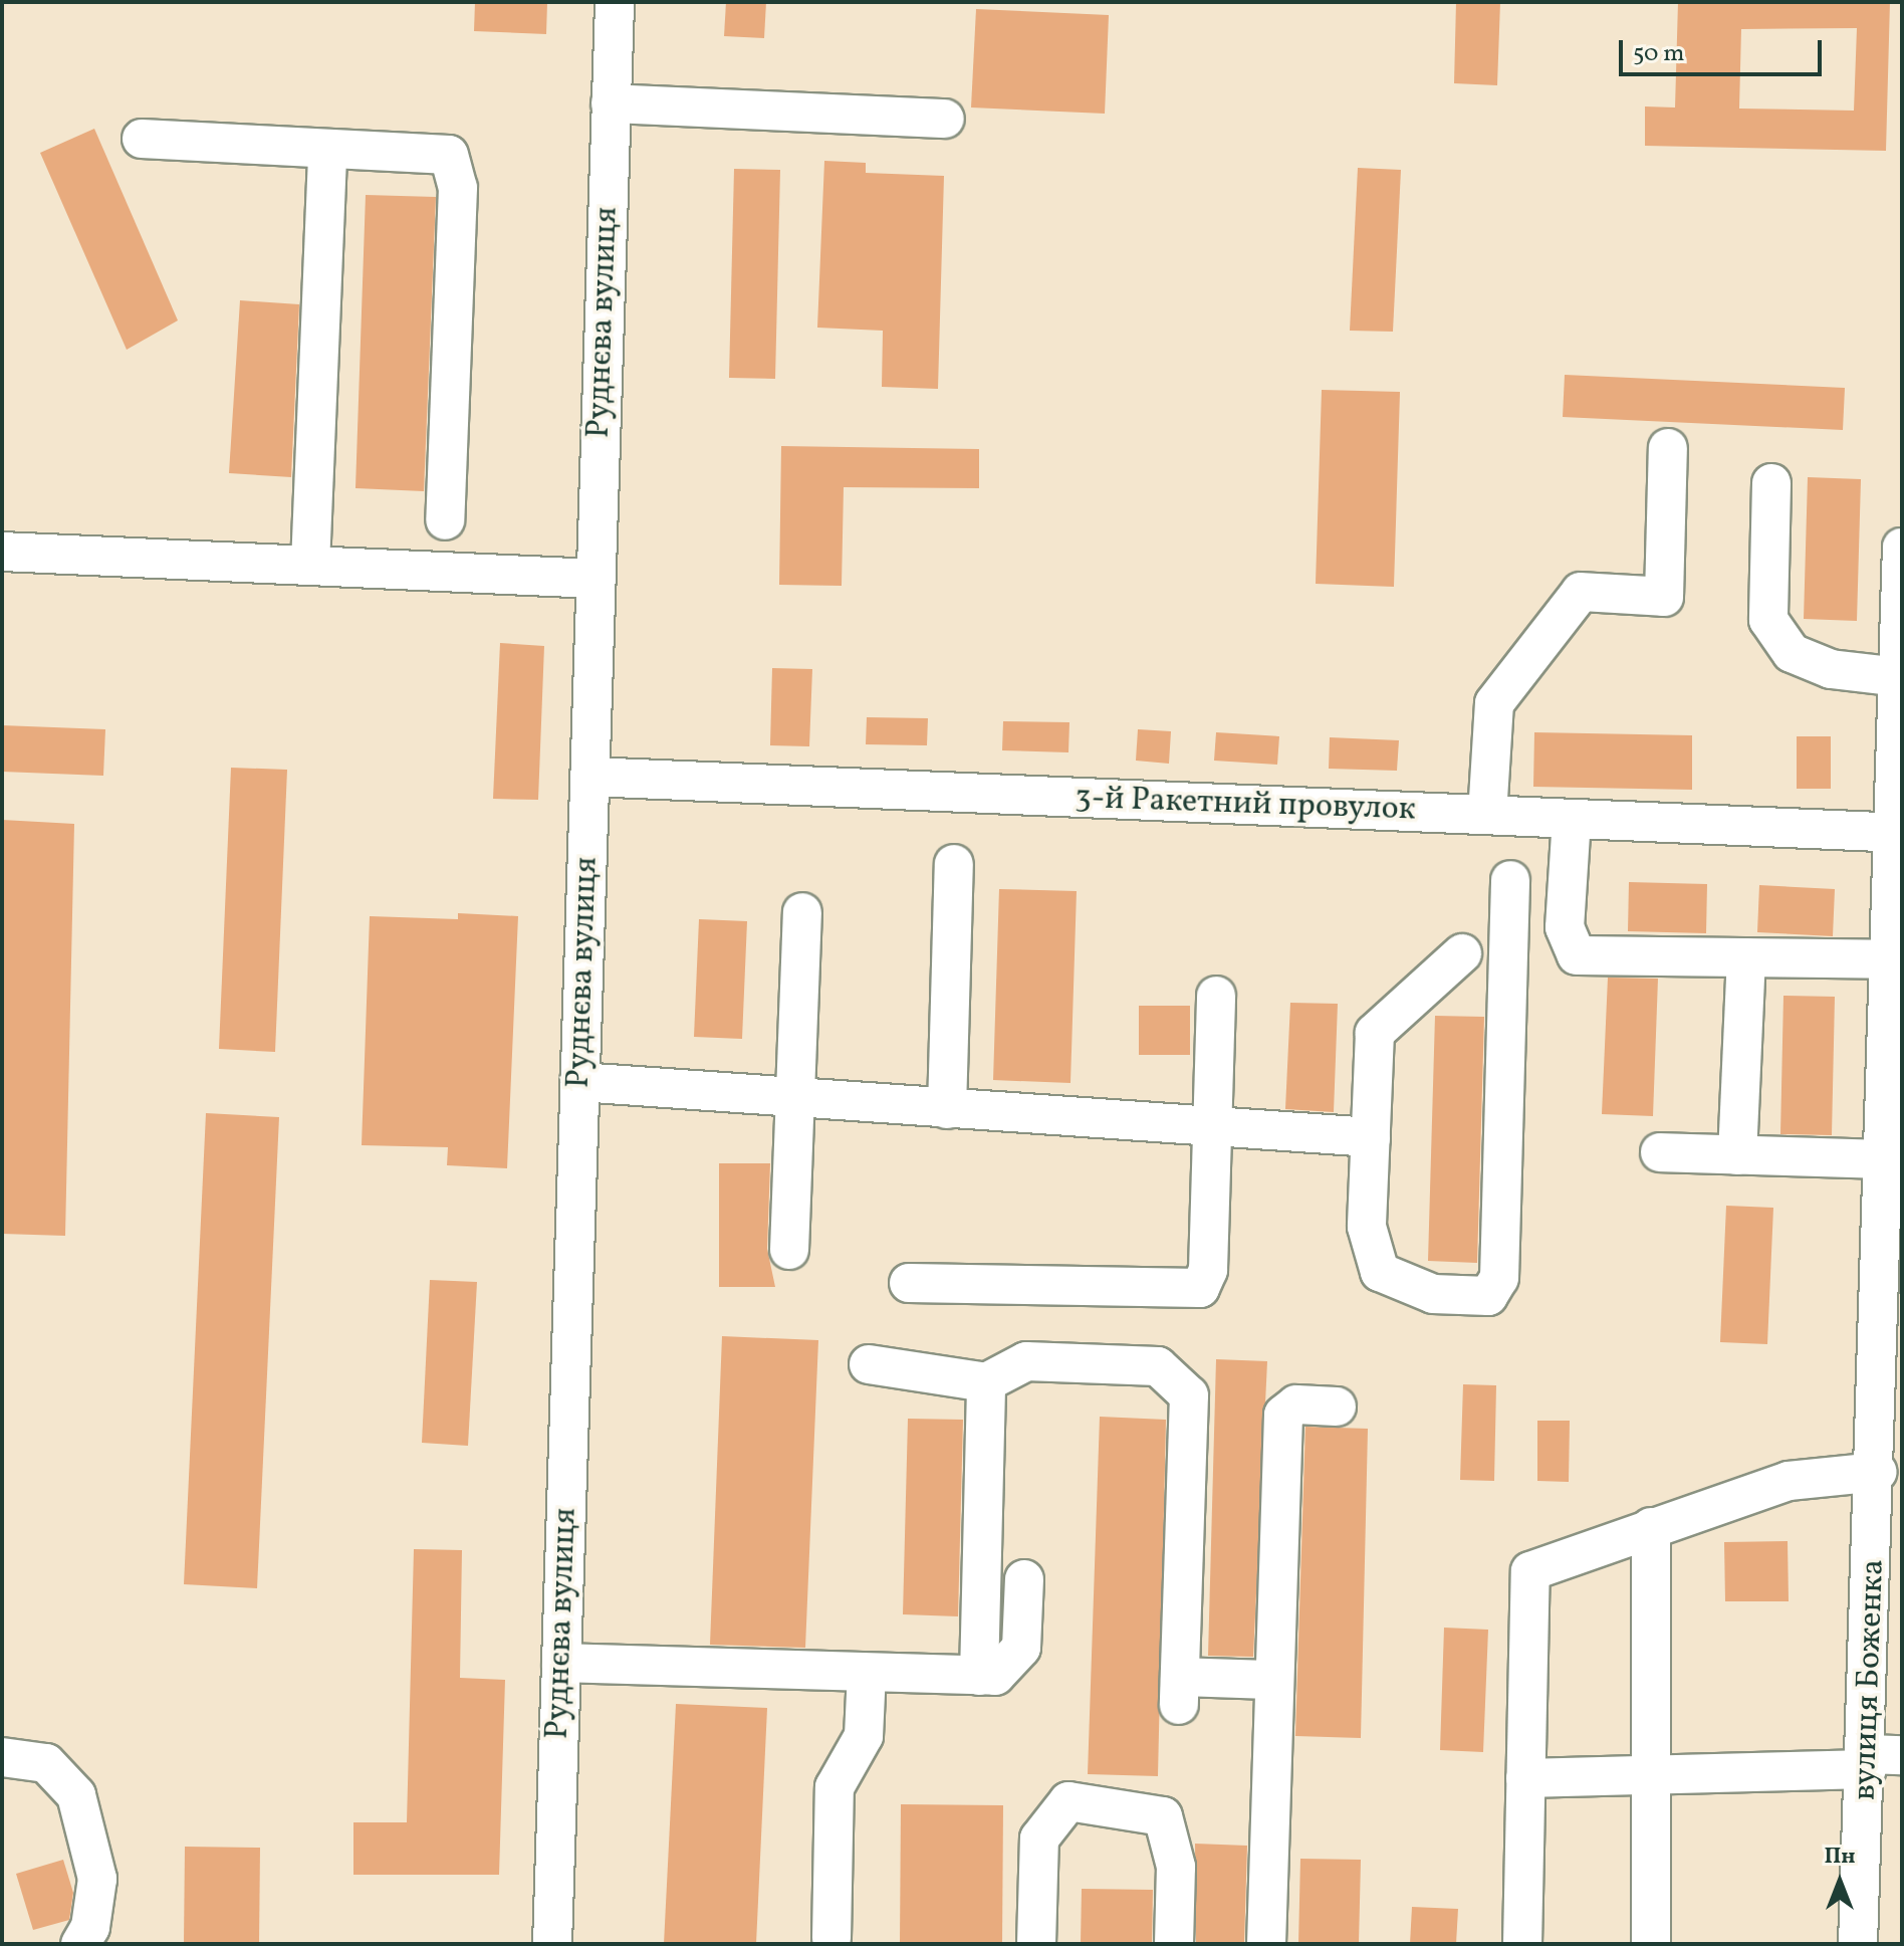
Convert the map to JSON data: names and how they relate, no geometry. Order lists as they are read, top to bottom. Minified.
{"streets":{"street":["Руднєва вулиця","3-й Ракетний провулок","вулиця Боженка"]},"crossings":[["Руднєва вулиця","3-й Ракетний провулок"],["3-й Ракетний провулок","вулиця Боженка"]],"scale_bar":"50 m","north":"top"}
